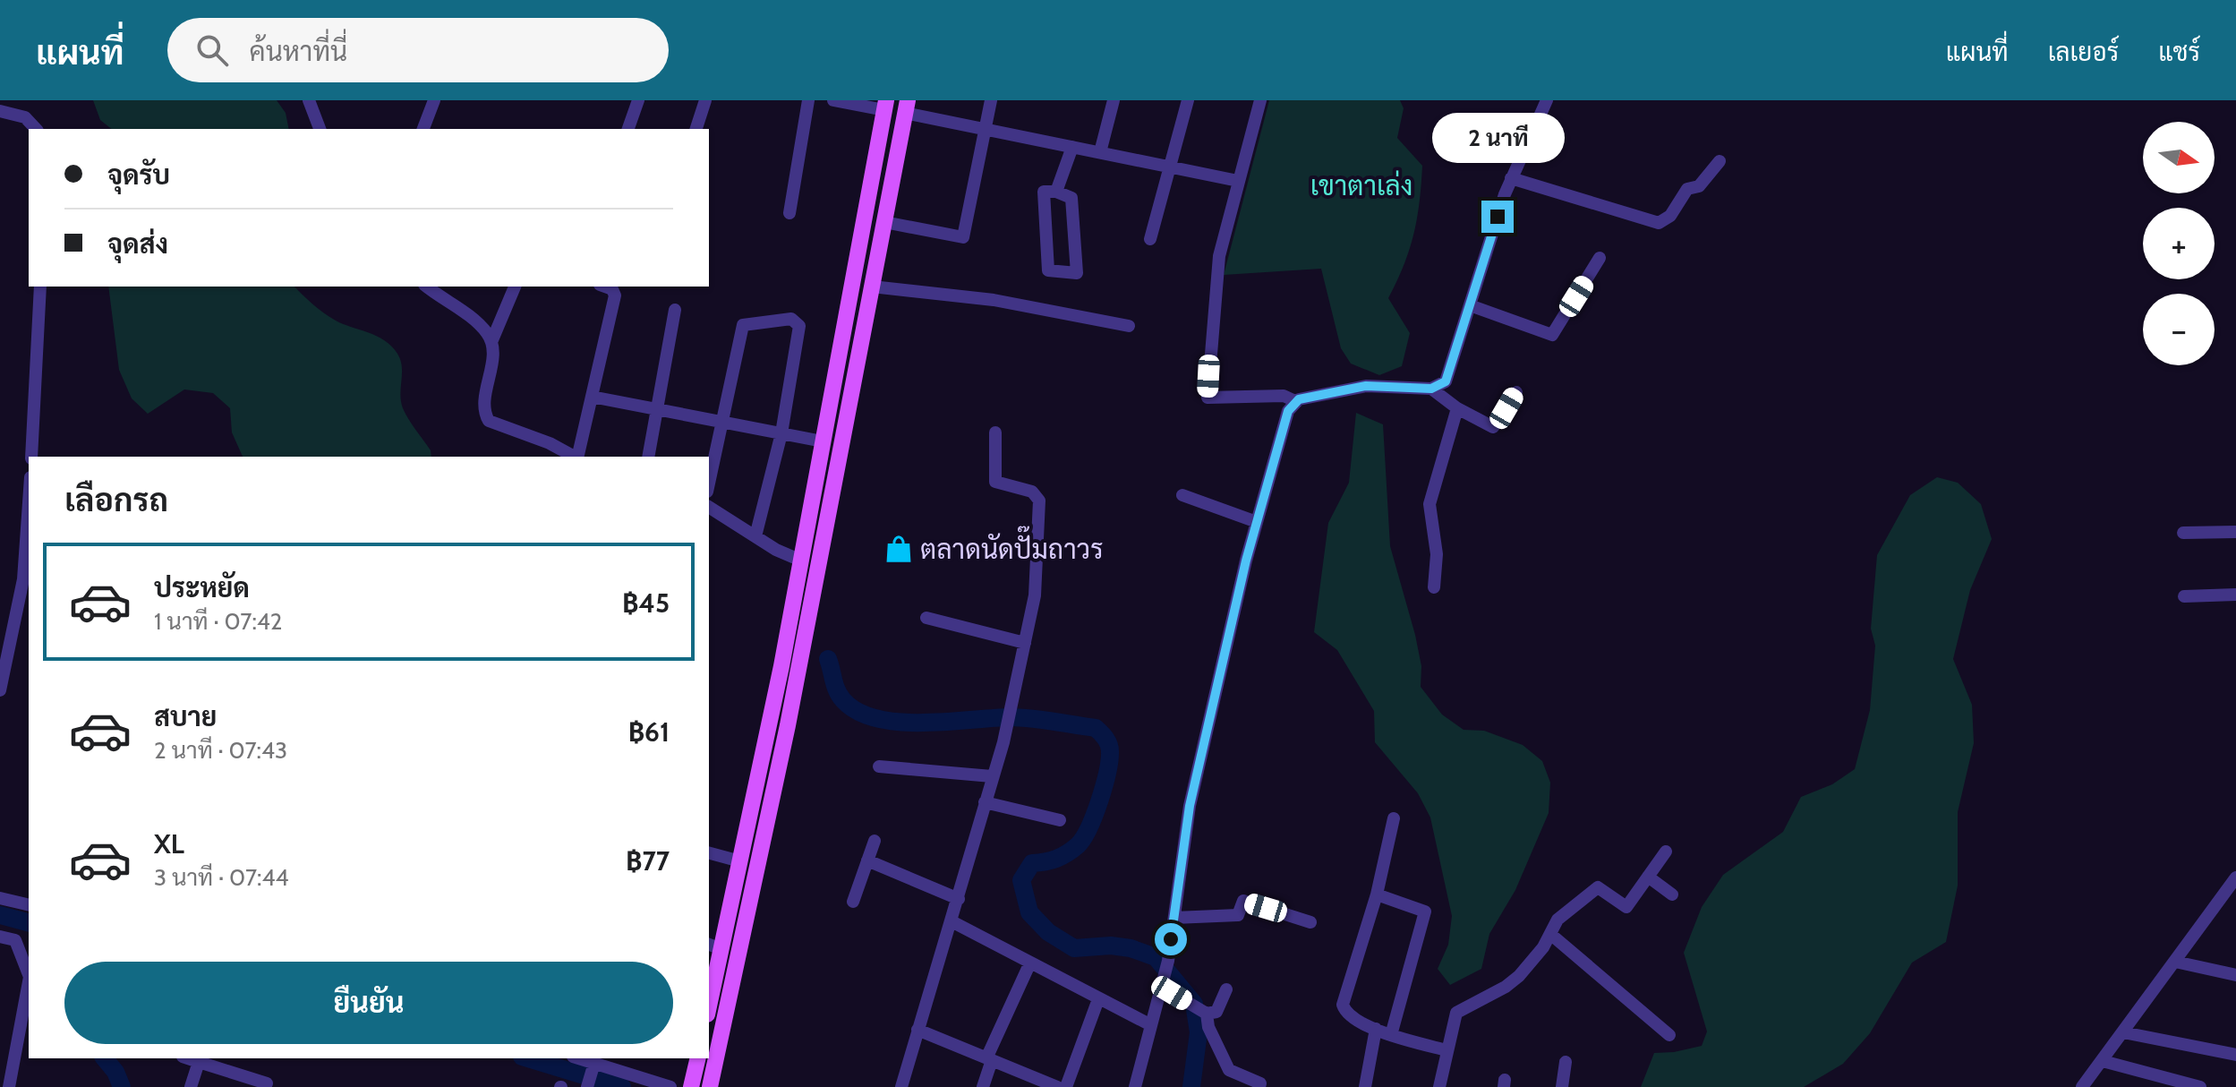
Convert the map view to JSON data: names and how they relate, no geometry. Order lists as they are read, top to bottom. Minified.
{"parks":["เขาตาเล่ง"],"places":{"shop":["ตลาดนัดปั๊มถาวร"]},"north":"right","page":{"header":"แผนที่","search":"ค้นหาที่นี่","nav":["แผนที่","เลเยอร์","แชร์"],"bubble":"2 นาที","map_buttons":["+","−"],"banner":["จุดรับ","จุดส่ง"],"heading":"เลือกรถ","list":[{"name":"ประหยัด","note":"1 นาที · 07:42","value":"฿45"},{"name":"สบาย","note":"2 นาที · 07:43","value":"฿61"},{"name":"XL","note":"3 นาที · 07:44","value":"฿77"}],"buttons":"ยืนยัน"}}
